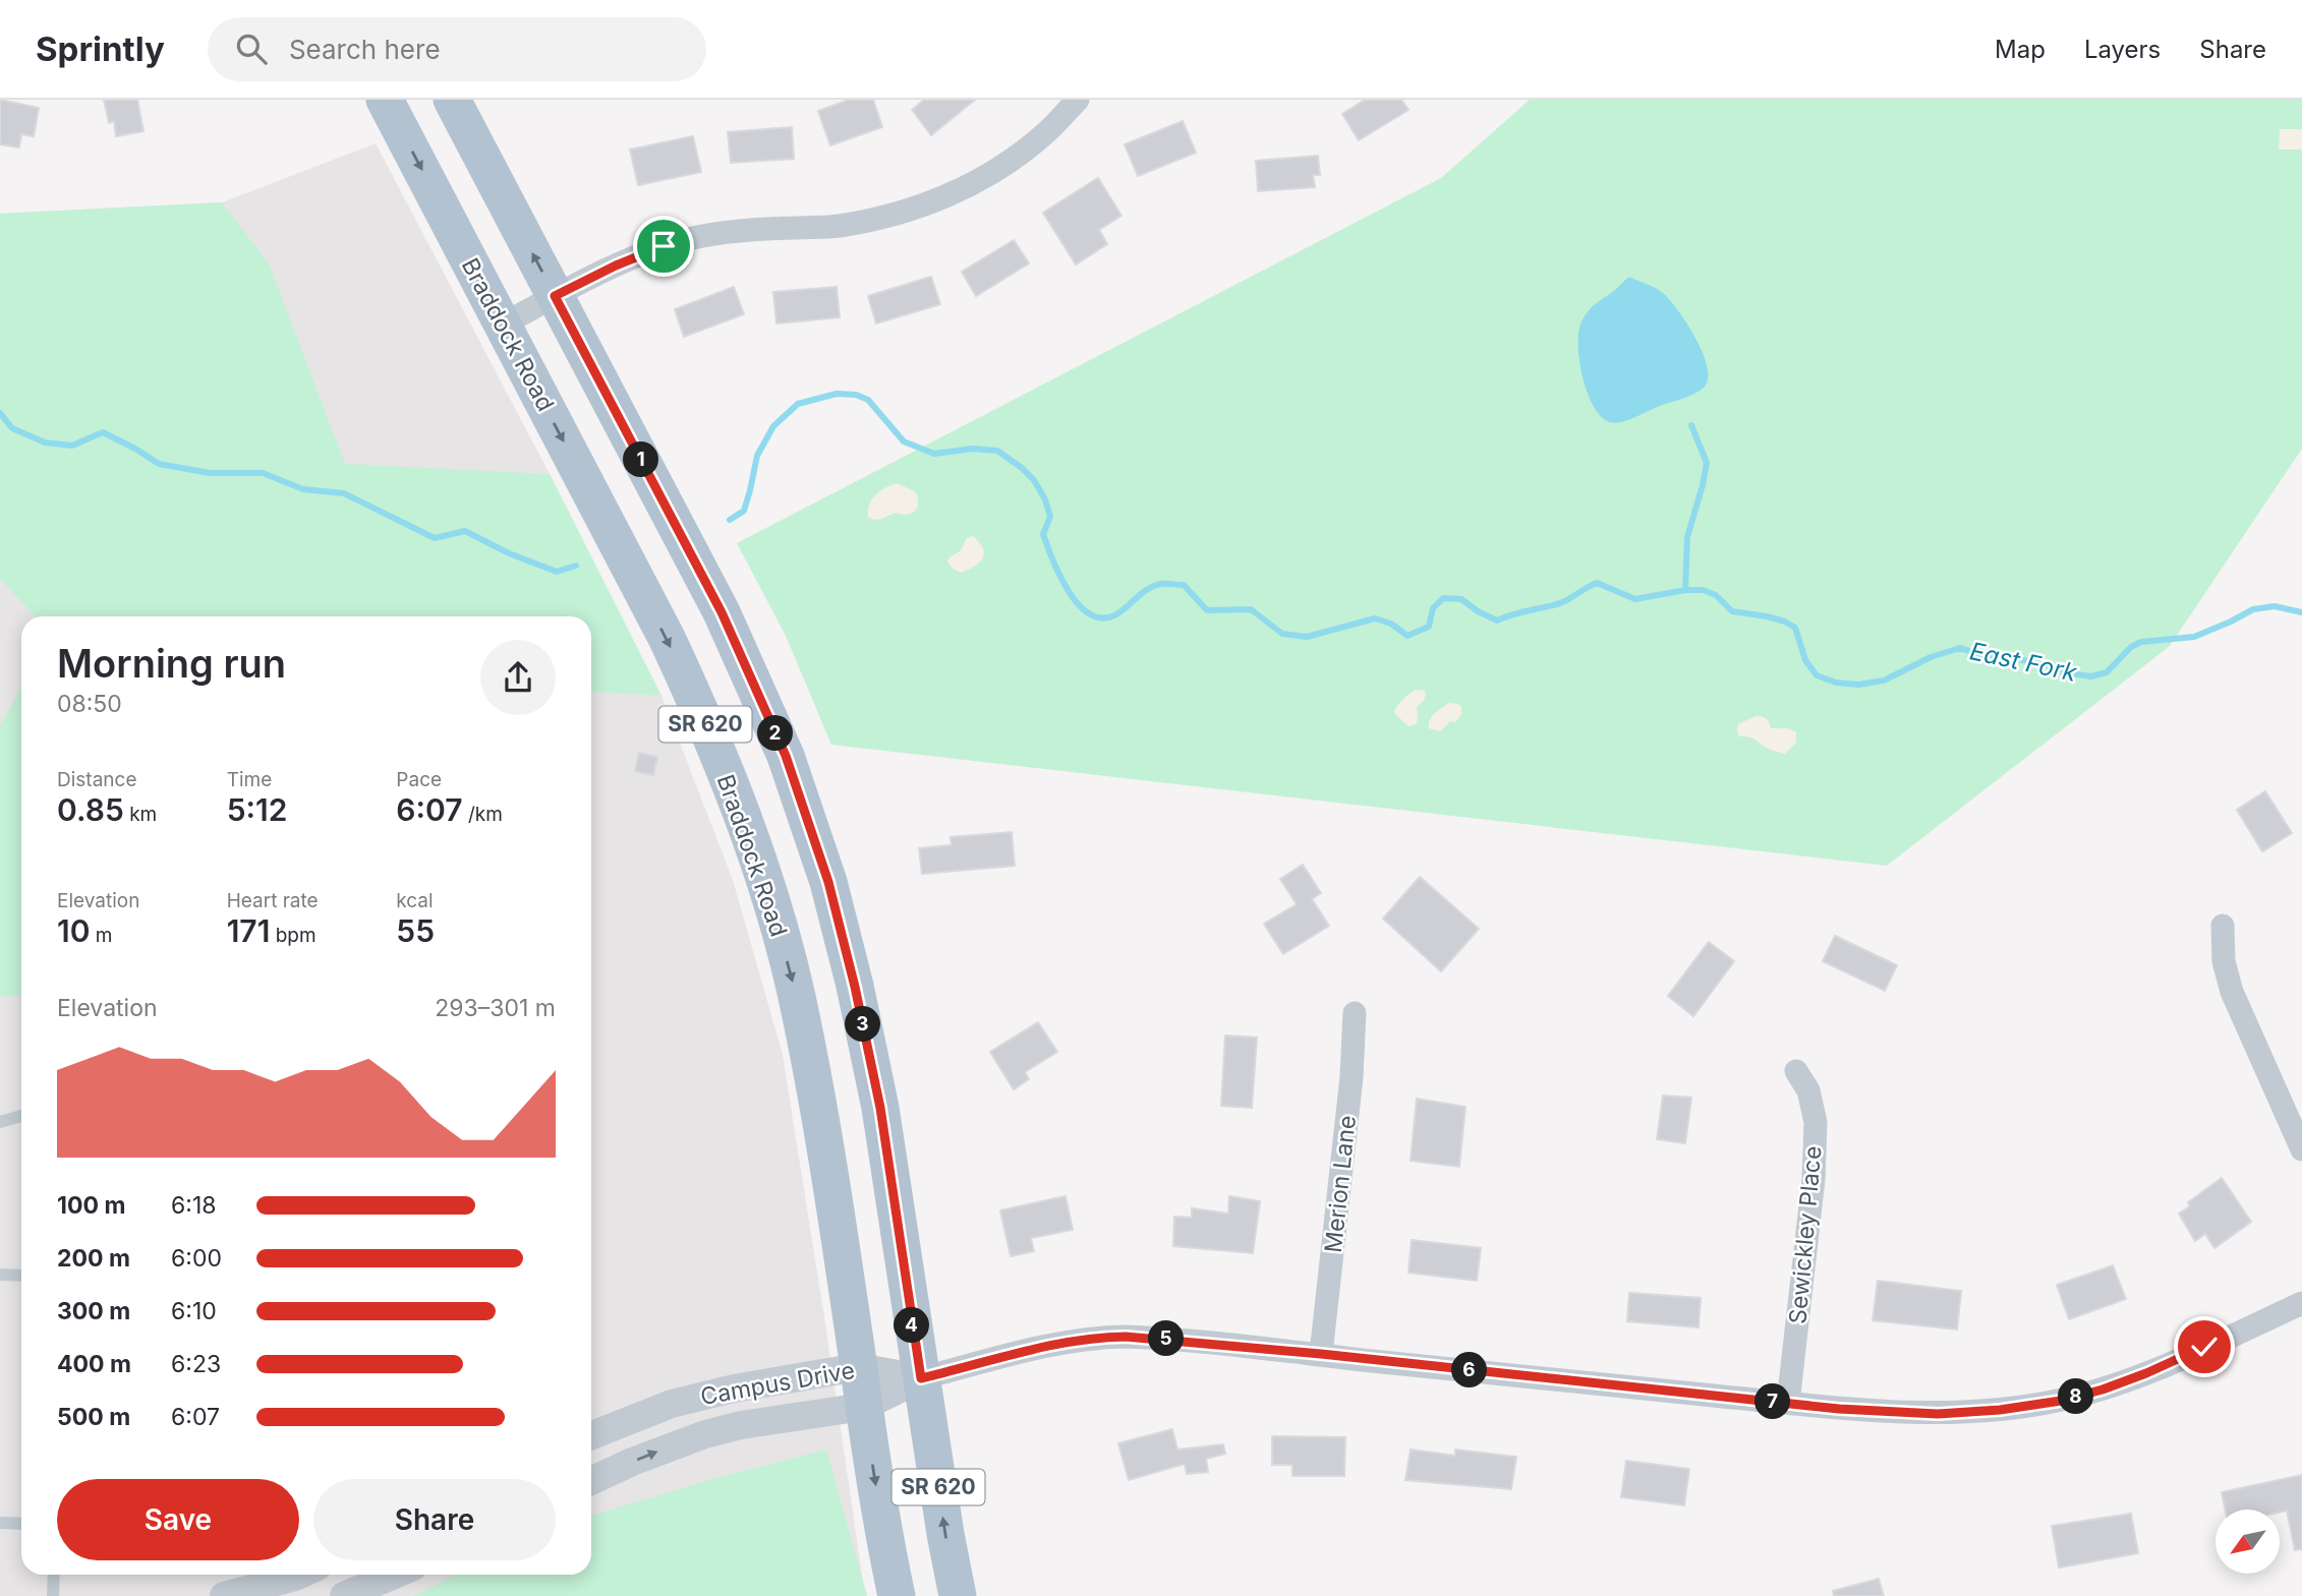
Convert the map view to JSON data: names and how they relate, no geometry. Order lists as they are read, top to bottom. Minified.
{"streets":{"main road":["Braddock Road","SR 620"],"street":["Merion Lane","Sewickley Place","Campus Drive"]},"crossings":[["Braddock Road","Campus Drive"],["SR 620","Campus Drive"]],"water":["East Fork"],"north":"bottom left","page":{"header":"Sprintly","search":"Search here","nav":["Map","Layers","Share"],"pins":["1","2","3","4","5","6","8","7"],"heading":["Morning run","08:50"],"stats":[["Distance","0.85 km"],["Time","5:12"],["Pace","6:07 /km"],["Elevation","10 m"],["Heart rate","171 bpm"],["kcal","55"]],"chart":["Elevation","293–301 m"],"list":[{"name":"100 m","note":"6:18"},{"name":"200 m","note":"6:00"},{"name":"300 m","note":"6:10"},{"name":"400 m","note":"6:23"},{"name":"500 m","note":"6:07"}],"buttons":["Save","Share"]}}
